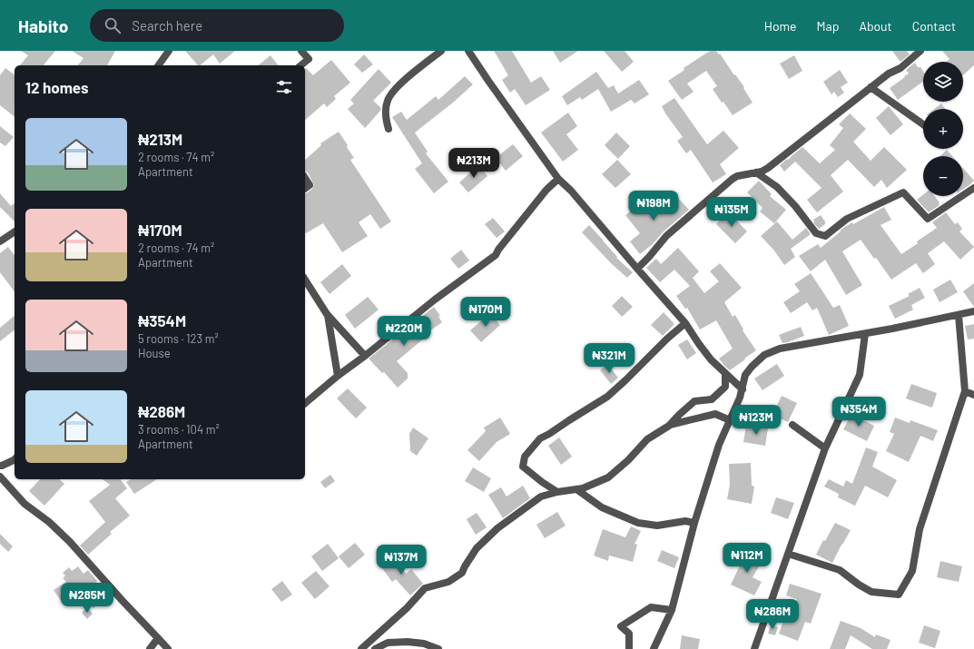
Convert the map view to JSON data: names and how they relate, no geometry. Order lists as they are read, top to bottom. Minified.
{"page":{"header":"Habito","search":"Search here","nav":["Home","Map","About","Contact"],"map_buttons":["+","−"],"heading":"12 homes","list":[{"name":"₦213M","note":"2 rooms · 74 m² · Apartment"},{"name":"₦170M","note":"2 rooms · 74 m² · Apartment"},{"name":"₦354M","note":"5 rooms · 123 m² · House"},{"name":"₦286M","note":"3 rooms · 104 m² · Apartment"}],"price":["₦213M","₦198M","₦135M","₦170M","₦220M","₦321M","₦354M","₦123M","₦112M","₦137M","₦285M","₦286M"]}}
